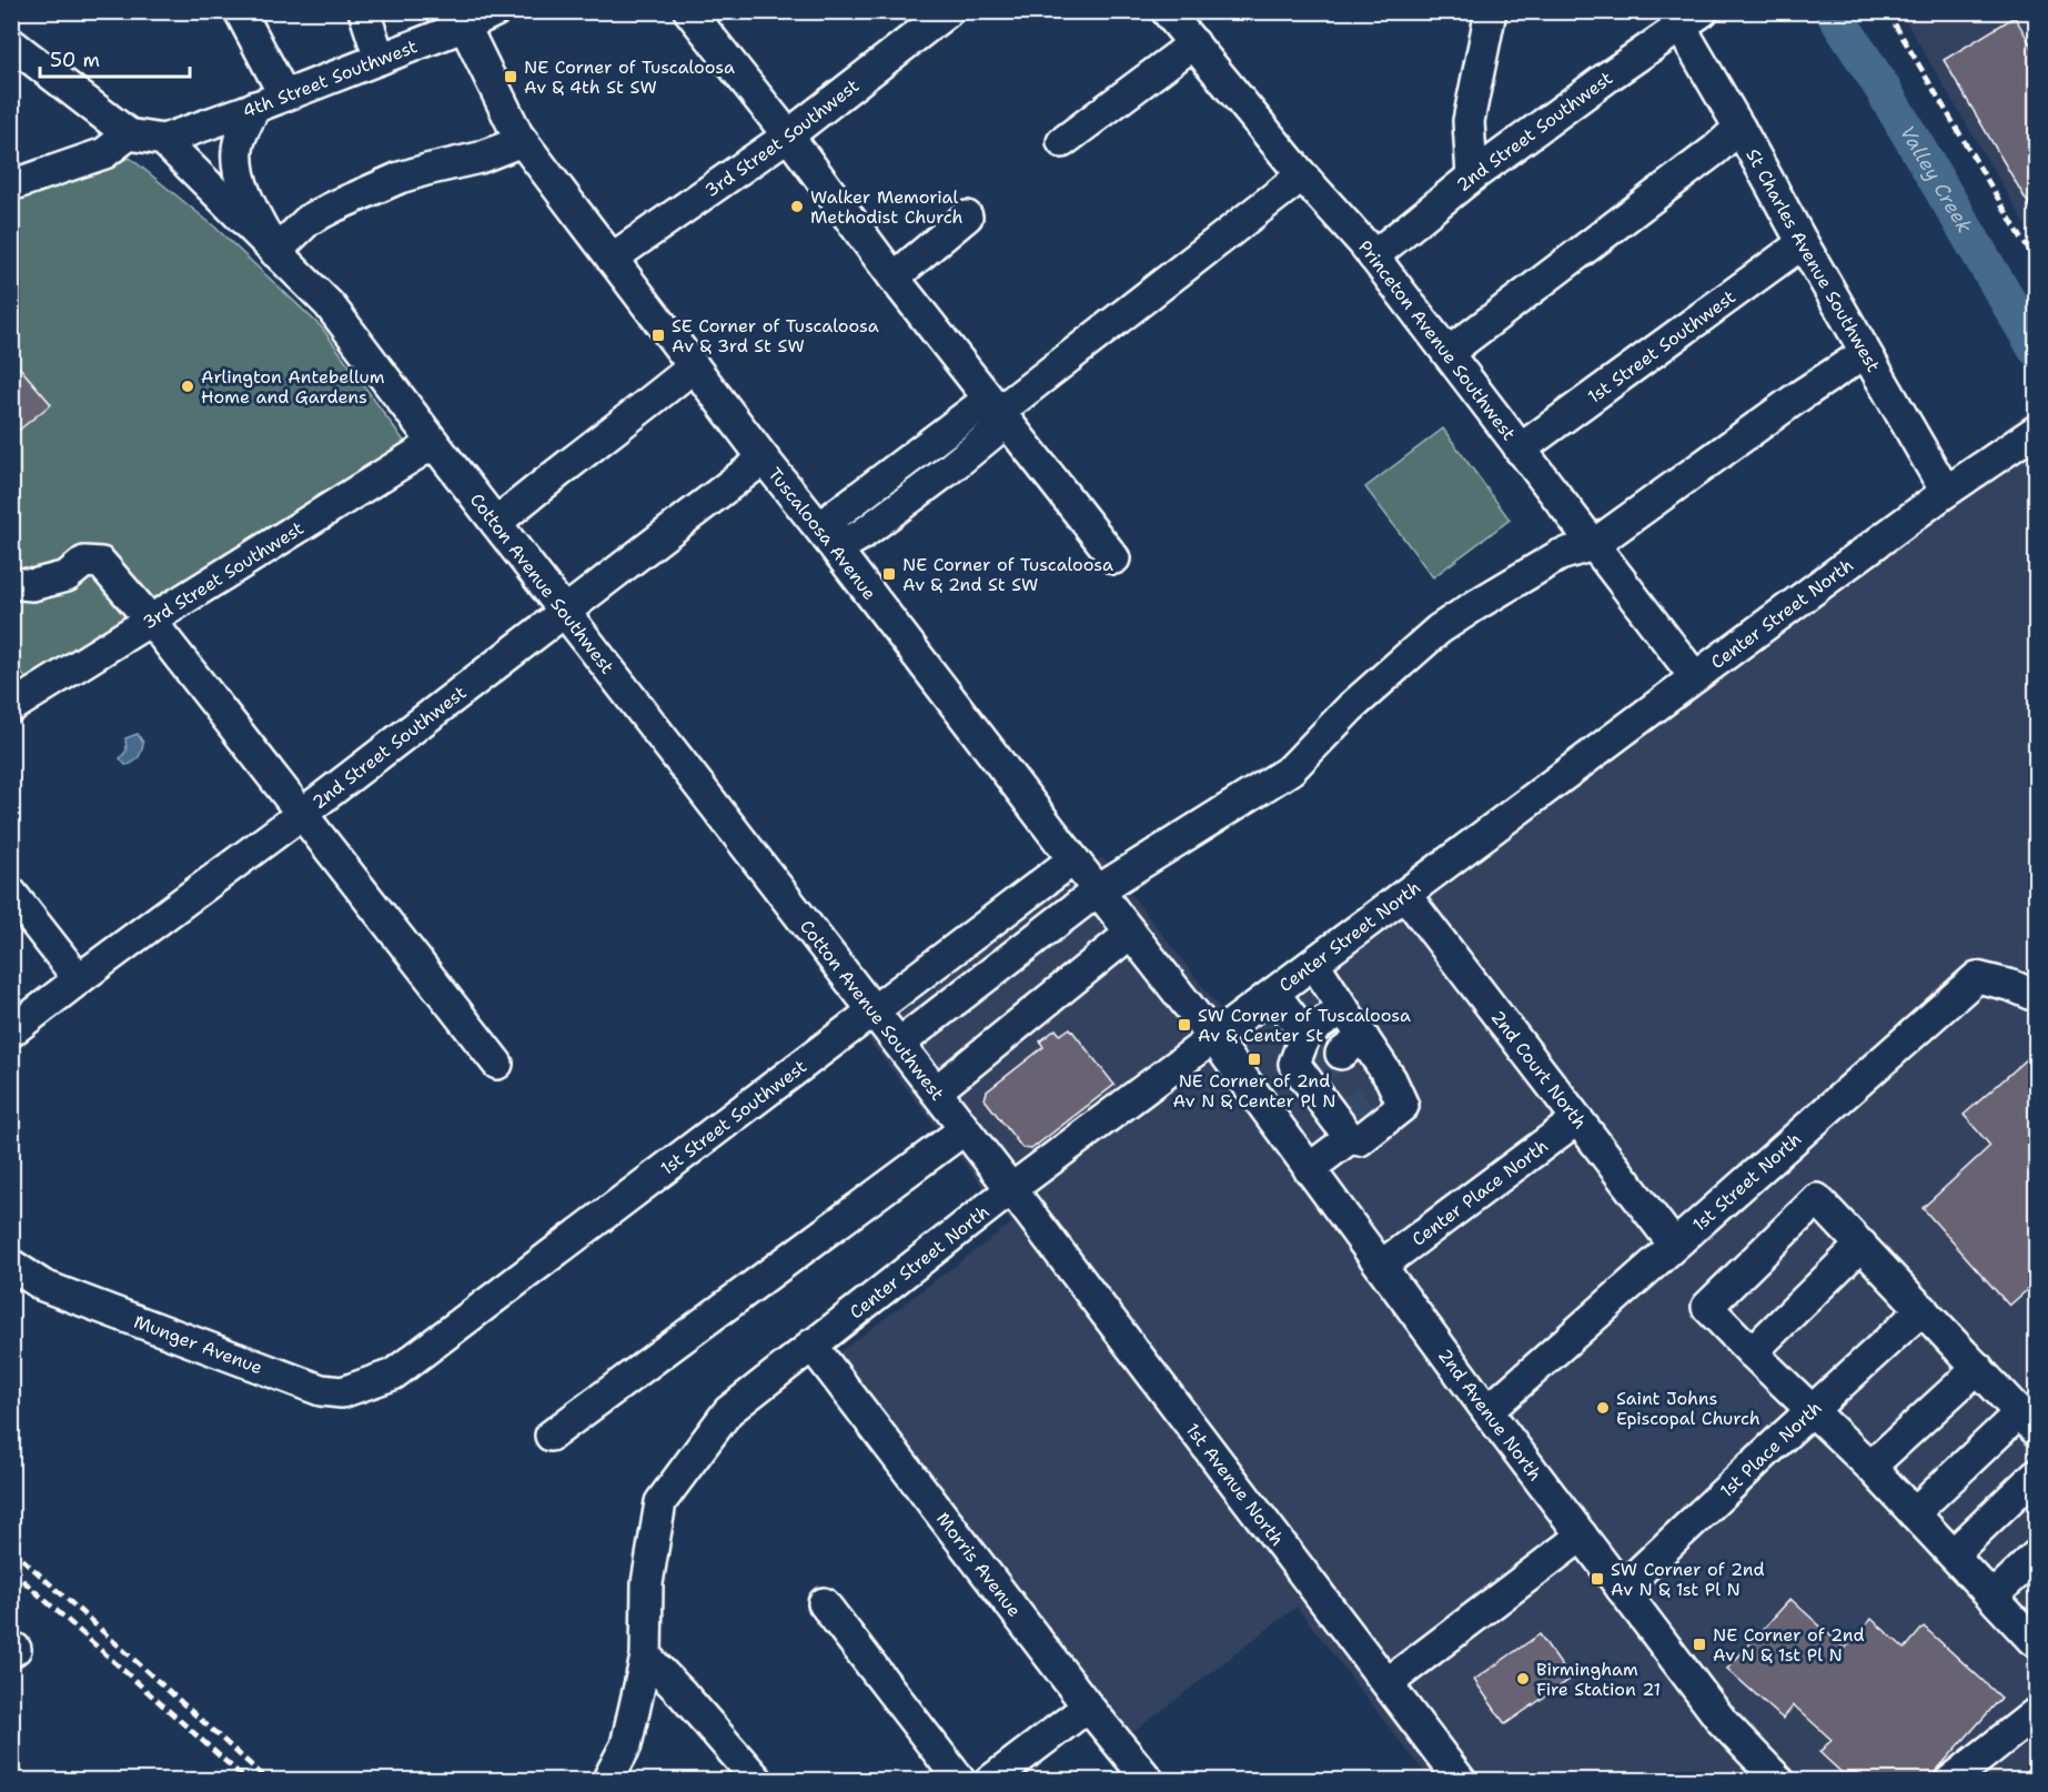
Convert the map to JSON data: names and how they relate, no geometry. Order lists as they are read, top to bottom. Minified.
{"streets":{"street":["4th Street Southwest","2nd Street Southwest","3rd Street Southwest","St Charles Avenue Southwest","Princeton Avenue Southwest","1st Street Southwest","Tuscaloosa Avenue","Cotton Avenue Southwest","Center Street North","2nd Court North","1st Street North","Center Place North","Munger Avenue","2nd Avenue North","1st Place North","1st Avenue North","Morris Avenue"]},"crossings":[["4th Street Southwest","Tuscaloosa Avenue"],["4th Street Southwest","Cotton Avenue Southwest"],["2nd Street Southwest","St Charles Avenue Southwest"],["2nd Street Southwest","Princeton Avenue Southwest"],["2nd Street Southwest","Tuscaloosa Avenue"],["2nd Street Southwest","Cotton Avenue Southwest"],["3rd Street Southwest","Tuscaloosa Avenue"],["3rd Street Southwest","Cotton Avenue Southwest"],["St Charles Avenue Southwest","1st Street Southwest"],["St Charles Avenue Southwest","Center Street North"],["Princeton Avenue Southwest","1st Street Southwest"],["Princeton Avenue Southwest","Center Street North"],["1st Street Southwest","Tuscaloosa Avenue"],["1st Street Southwest","Cotton Avenue Southwest"],["1st Street Southwest","Munger Avenue"],["Tuscaloosa Avenue","Center Street North"],["Tuscaloosa Avenue","2nd Avenue North"],["Cotton Avenue Southwest","Center Street North"],["Cotton Avenue Southwest","1st Avenue North"],["Center Street North","2nd Court North"],["Center Street North","2nd Avenue North"],["Center Street North","1st Avenue North"],["Center Street North","Morris Avenue"],["2nd Court North","1st Street North"],["2nd Court North","Center Place North"],["1st Street North","2nd Avenue North"],["Center Place North","2nd Avenue North"],["2nd Avenue North","1st Place North"]],"water":["Valley Creek"],"places":{"transit":["NE Corner of Tuscaloosa Av & 4th St SW","SE Corner of Tuscaloosa Av & 3rd St SW","NE Corner of Tuscaloosa Av & 2nd St SW","SW Corner of Tuscaloosa Av & Center St","NE Corner of 2nd Av N & Center Pl N","SW Corner of 2nd Av N & 1st Pl N","NE Corner of 2nd Av N & 1st Pl N"],"other":["Walker Memorial Methodist Church","Arlington Antebellum Home and Gardens","Saint Johns Episcopal Church","Birmingham Fire Station 21"]},"scale_bar":"50 m"}
